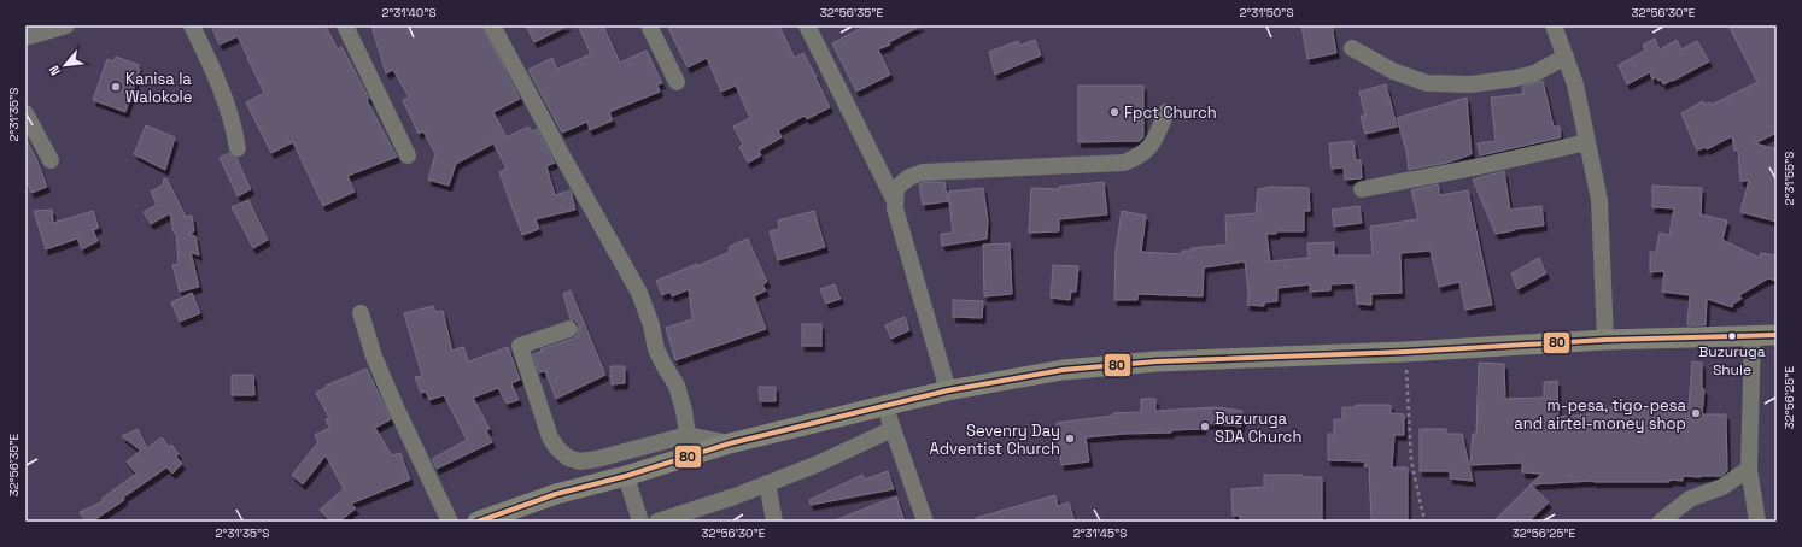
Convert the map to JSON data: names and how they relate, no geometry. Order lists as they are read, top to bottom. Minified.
{"places":["Kanisa la Walokole","Fpct Church","Buzuruga Shule","m-pesa, tigo-pesa and airtel-money shop","Buzuruga SDA Church","Sevenry Day Adventist Church"],"lines":["transit line 80"],"north":"bottom left","coordinates":["2°31'40\"S","32°56'35\"E","2°31'50\"S","32°56'30\"E","2°31'35\"S","2°31'55\"S","32°56'25\"E","2°31'45\"S"]}
